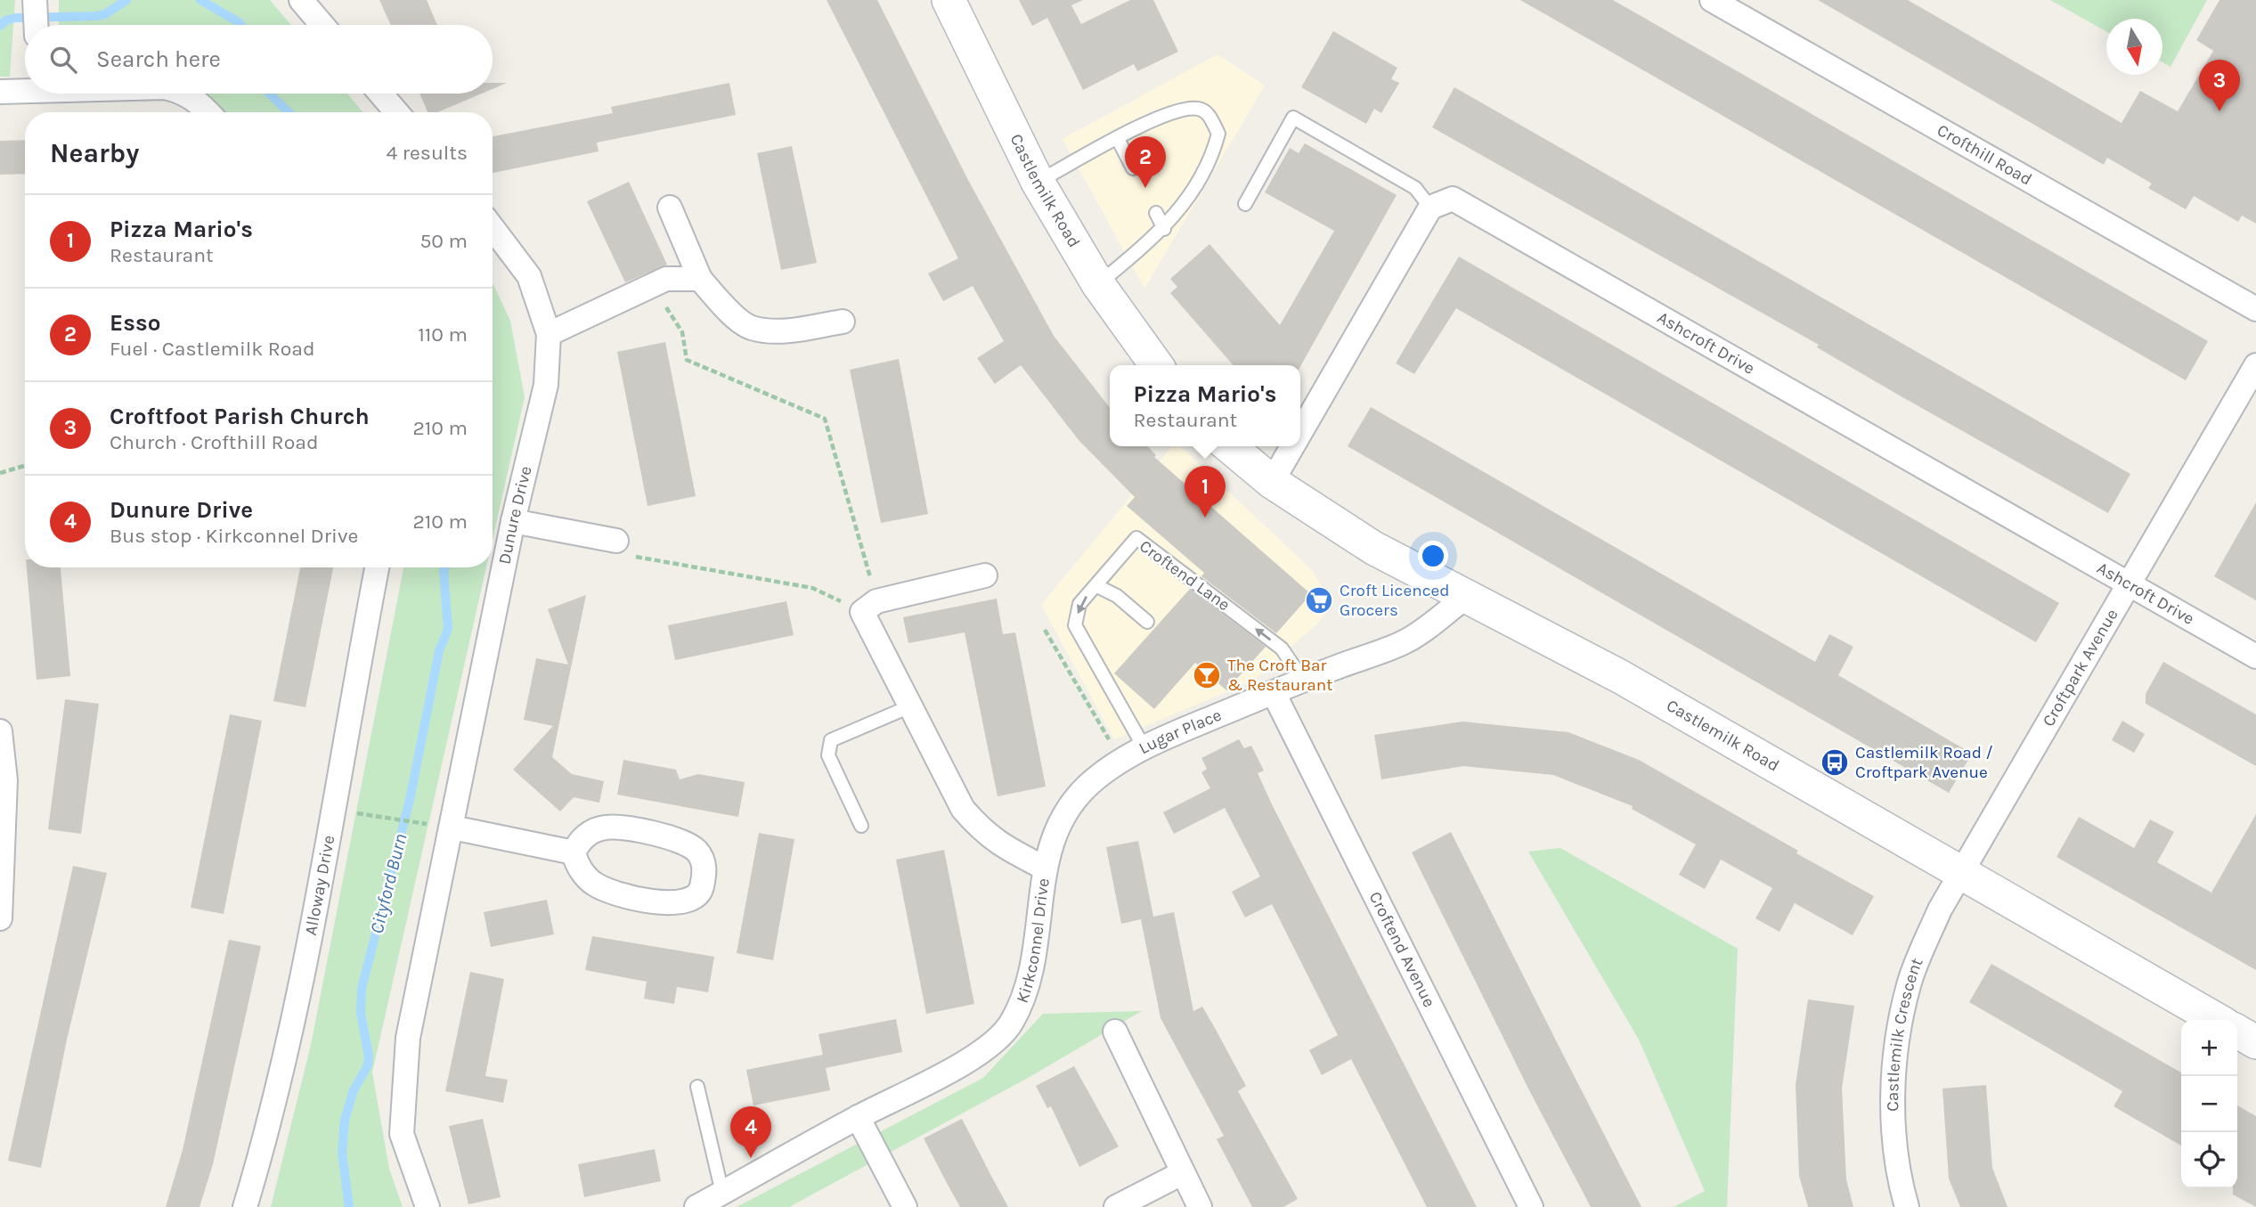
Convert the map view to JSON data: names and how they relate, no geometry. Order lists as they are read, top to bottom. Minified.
{"streets":{"street":["Crofthill Road","Castlemilk Road","Ashcroft Drive","Dunure Drive","Croftpark Avenue","Lugar Place","Alloway Drive","Kirkconnel Drive","Croftend Avenue","Castlemilk Crescent"],"lane":["Croftend Lane"]},"crossings":[["Castlemilk Road","Croftpark Avenue"],["Castlemilk Road","Lugar Place"],["Castlemilk Road","Castlemilk Crescent"],["Ashcroft Drive","Croftpark Avenue"],["Croftend Lane","Lugar Place"],["Croftpark Avenue","Castlemilk Crescent"],["Lugar Place","Kirkconnel Drive"],["Lugar Place","Croftend Avenue"]],"water":["Cityford Burn"],"places":{"supermarket":["Croft Licenced Grocers"],"bar":["The Croft Bar & Restaurant"],"bus stop":["Castlemilk Road / Croftpark Avenue"]},"north":"bottom","page":{"search":"Search here","pins":["3","2","1","4"],"heading":["Nearby","4 results"],"list":[{"mark":"1","name":"Pizza Mario's","note":"Restaurant","value":"50 m"},{"mark":"2","name":"Esso","note":"Fuel · Castlemilk Road","value":"110 m"},{"mark":"3","name":"Croftfoot Parish Church","note":"Church · Crofthill Road","value":"210 m"},{"mark":"4","name":"Dunure Drive","note":"Bus stop · Kirkconnel Drive","value":"210 m"}],"popup":["Pizza Mario's","Restaurant"],"map_buttons":["+","−"]}}
